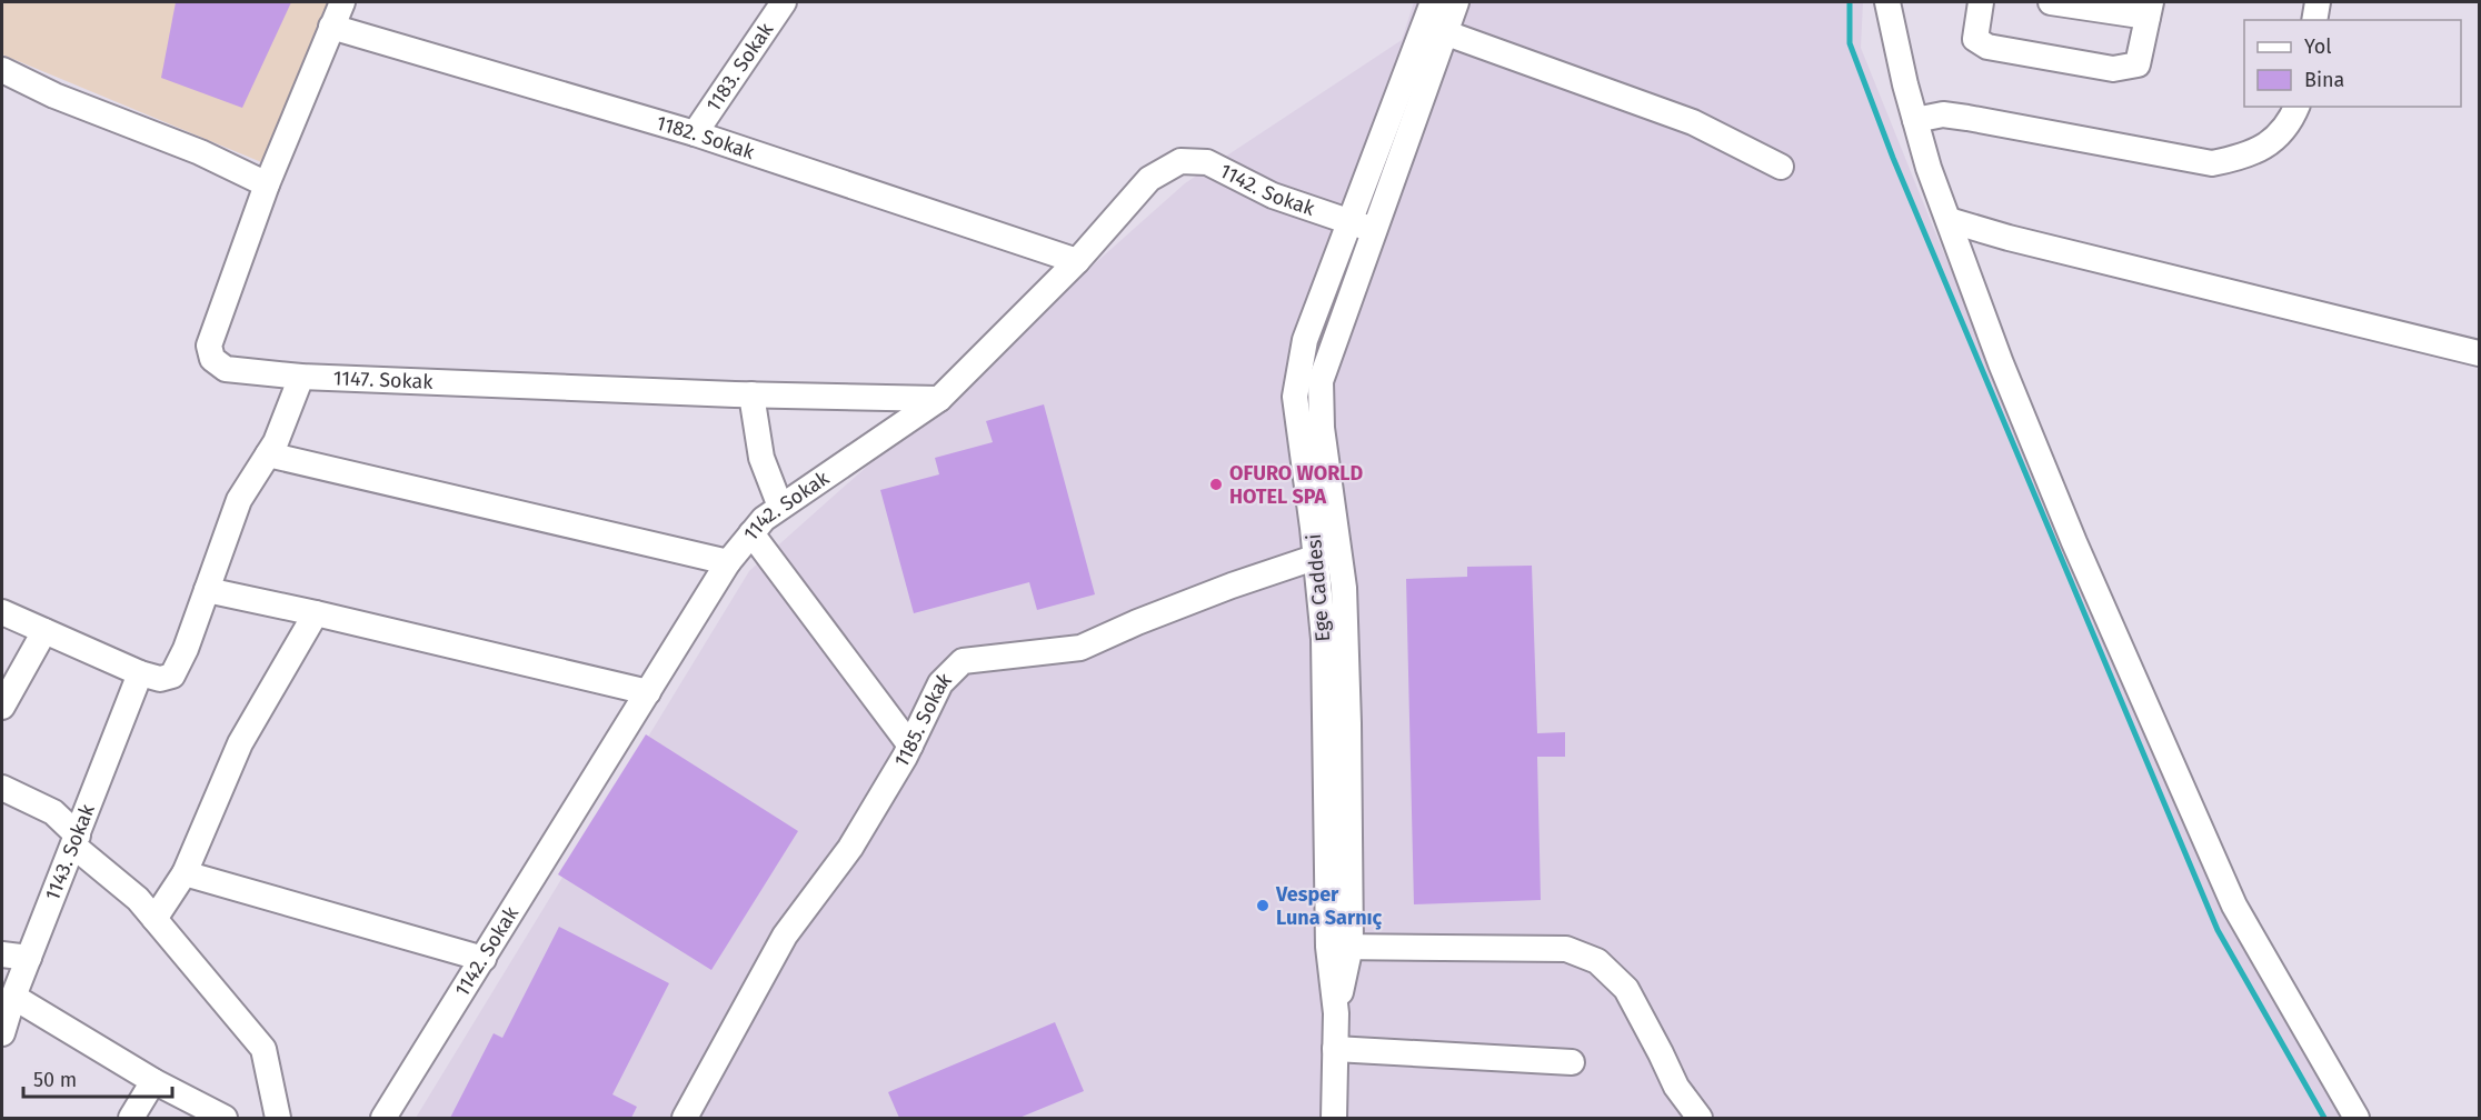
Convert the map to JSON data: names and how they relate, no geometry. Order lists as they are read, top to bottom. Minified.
{"streets":{"street":["1183. Sokak","1182. Sokak","1142. Sokak","1147. Sokak","Ege Caddesi","1185. Sokak","1143. Sokak"]},"crossings":[["1183. Sokak","1182. Sokak"],["1182. Sokak","1142. Sokak"],["1182. Sokak","1147. Sokak"],["1142. Sokak","1147. Sokak"],["1142. Sokak","Ege Caddesi"],["Ege Caddesi","1185. Sokak"]],"places":["OFURO WORLD HOTEL SPA","Vesper Luna Sarnıç"],"legend":["Yol","Bina"],"scale_bar":"50 m"}
